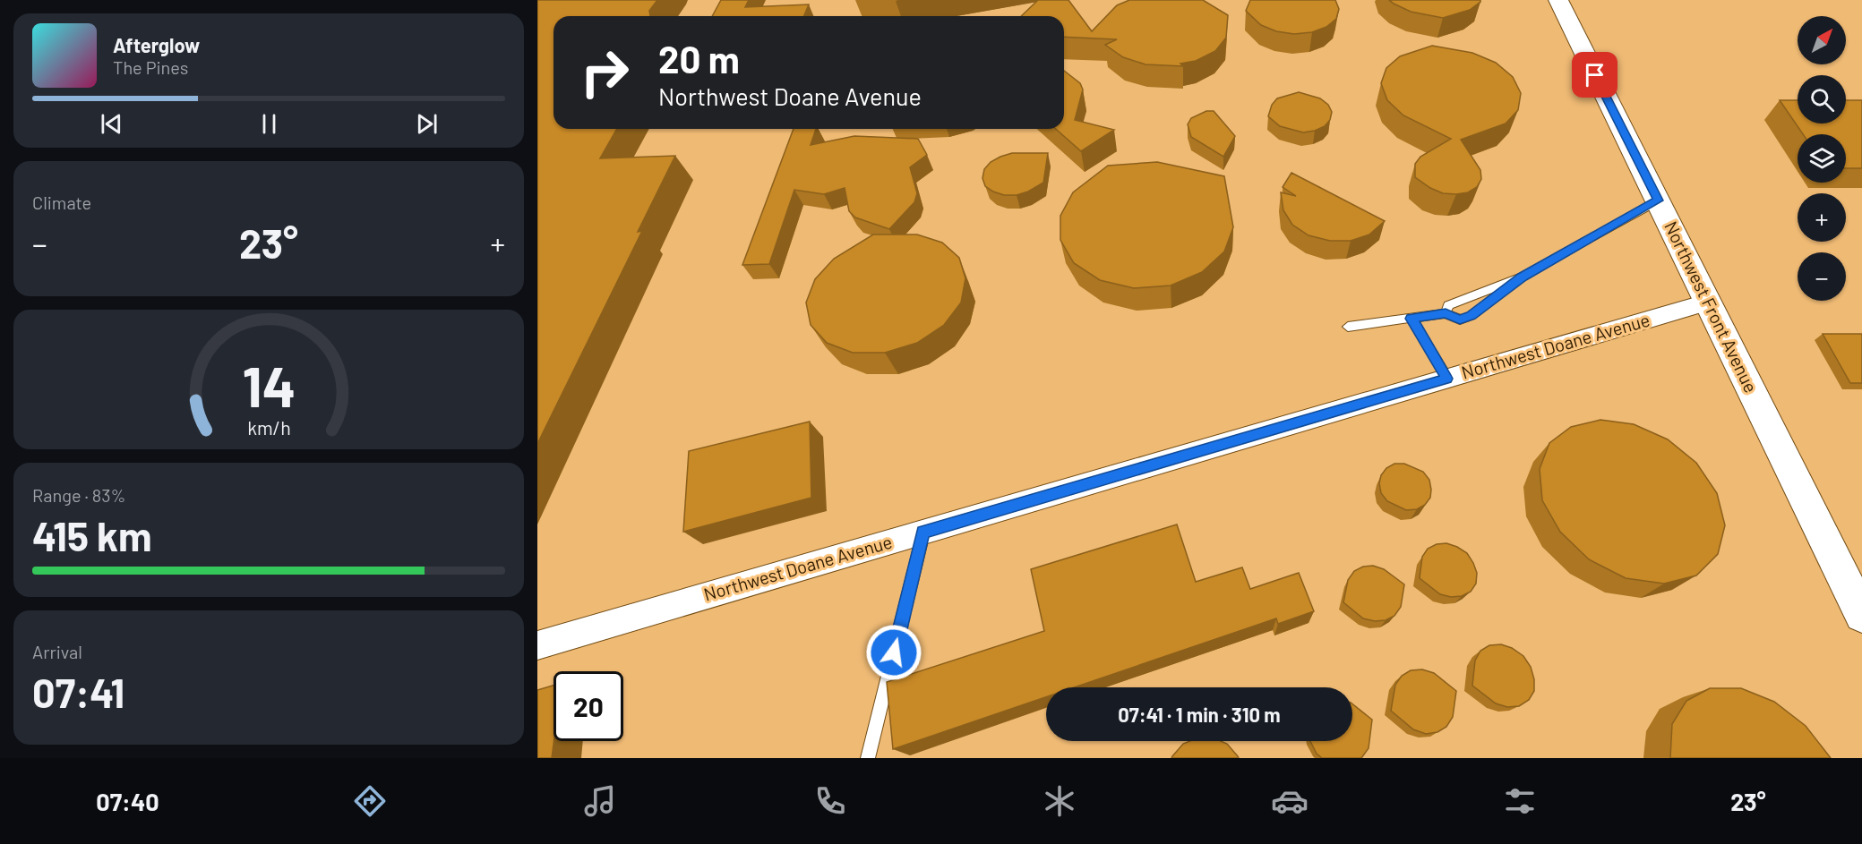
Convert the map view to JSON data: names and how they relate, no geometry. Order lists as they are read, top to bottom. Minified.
{"streets":{"street":["Northwest Front Avenue","Northwest Doane Avenue"]},"crossings":[["Northwest Front Avenue","Northwest Doane Avenue"]],"north":"top right","page":{"map_buttons":["+","−"],"turn":["20 m","Northwest Doane Avenue"],"song":["Afterglow","The Pines"],"tile":["Climate",["Range · 83%","415 km"],["Arrival","07:41"]],"heat":["−","23°","+"],"limit":"20","trip":"07:41 · 1 min · 310 m","tabs":["07:40","23°"],"gauge":["14","km/h"]}}
